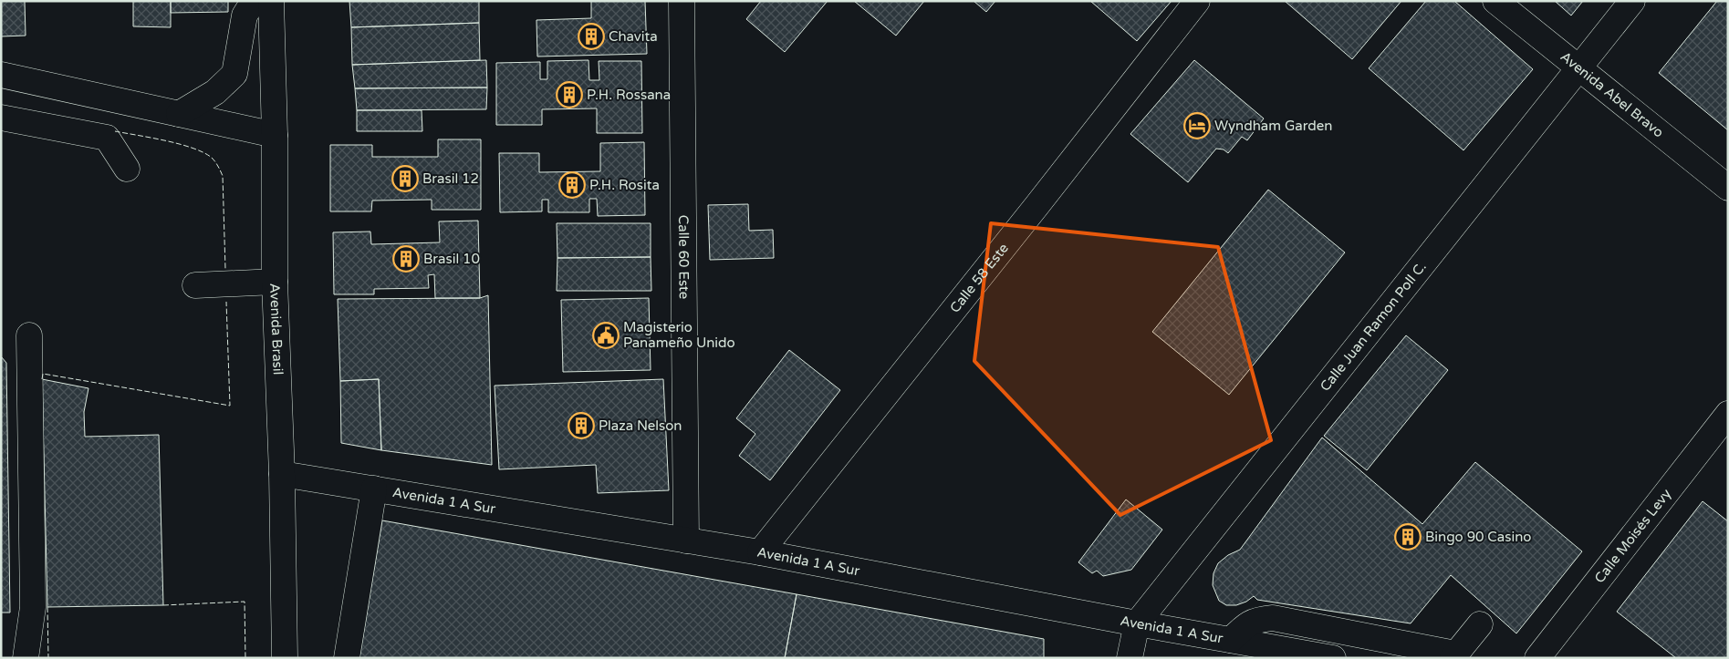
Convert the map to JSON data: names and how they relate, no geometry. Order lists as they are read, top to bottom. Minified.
{"streets":{"street":["Avenida Abel Bravo","Calle 60 Este","Calle 58 Este","Calle Juan Ramon Poll C.","Avenida Brasil","Avenida 1 A Sur","Calle Moisés Levy"]},"crossings":[["Avenida Abel Bravo","Calle Juan Ramon Poll C."],["Calle 60 Este","Avenida 1 A Sur"],["Calle 58 Este","Avenida 1 A Sur"],["Calle Juan Ramon Poll C.","Avenida 1 A Sur"],["Avenida Brasil","Avenida 1 A Sur"]],"places":{"building":["Chavita","P.H. Rossana","Brasil 12","P.H. Rosita","Brasil 10","Plaza Nelson","Bingo 90 Casino"],"hotel":["Wyndham Garden"],"public building":["Magisterio Panameño Unido"]}}
